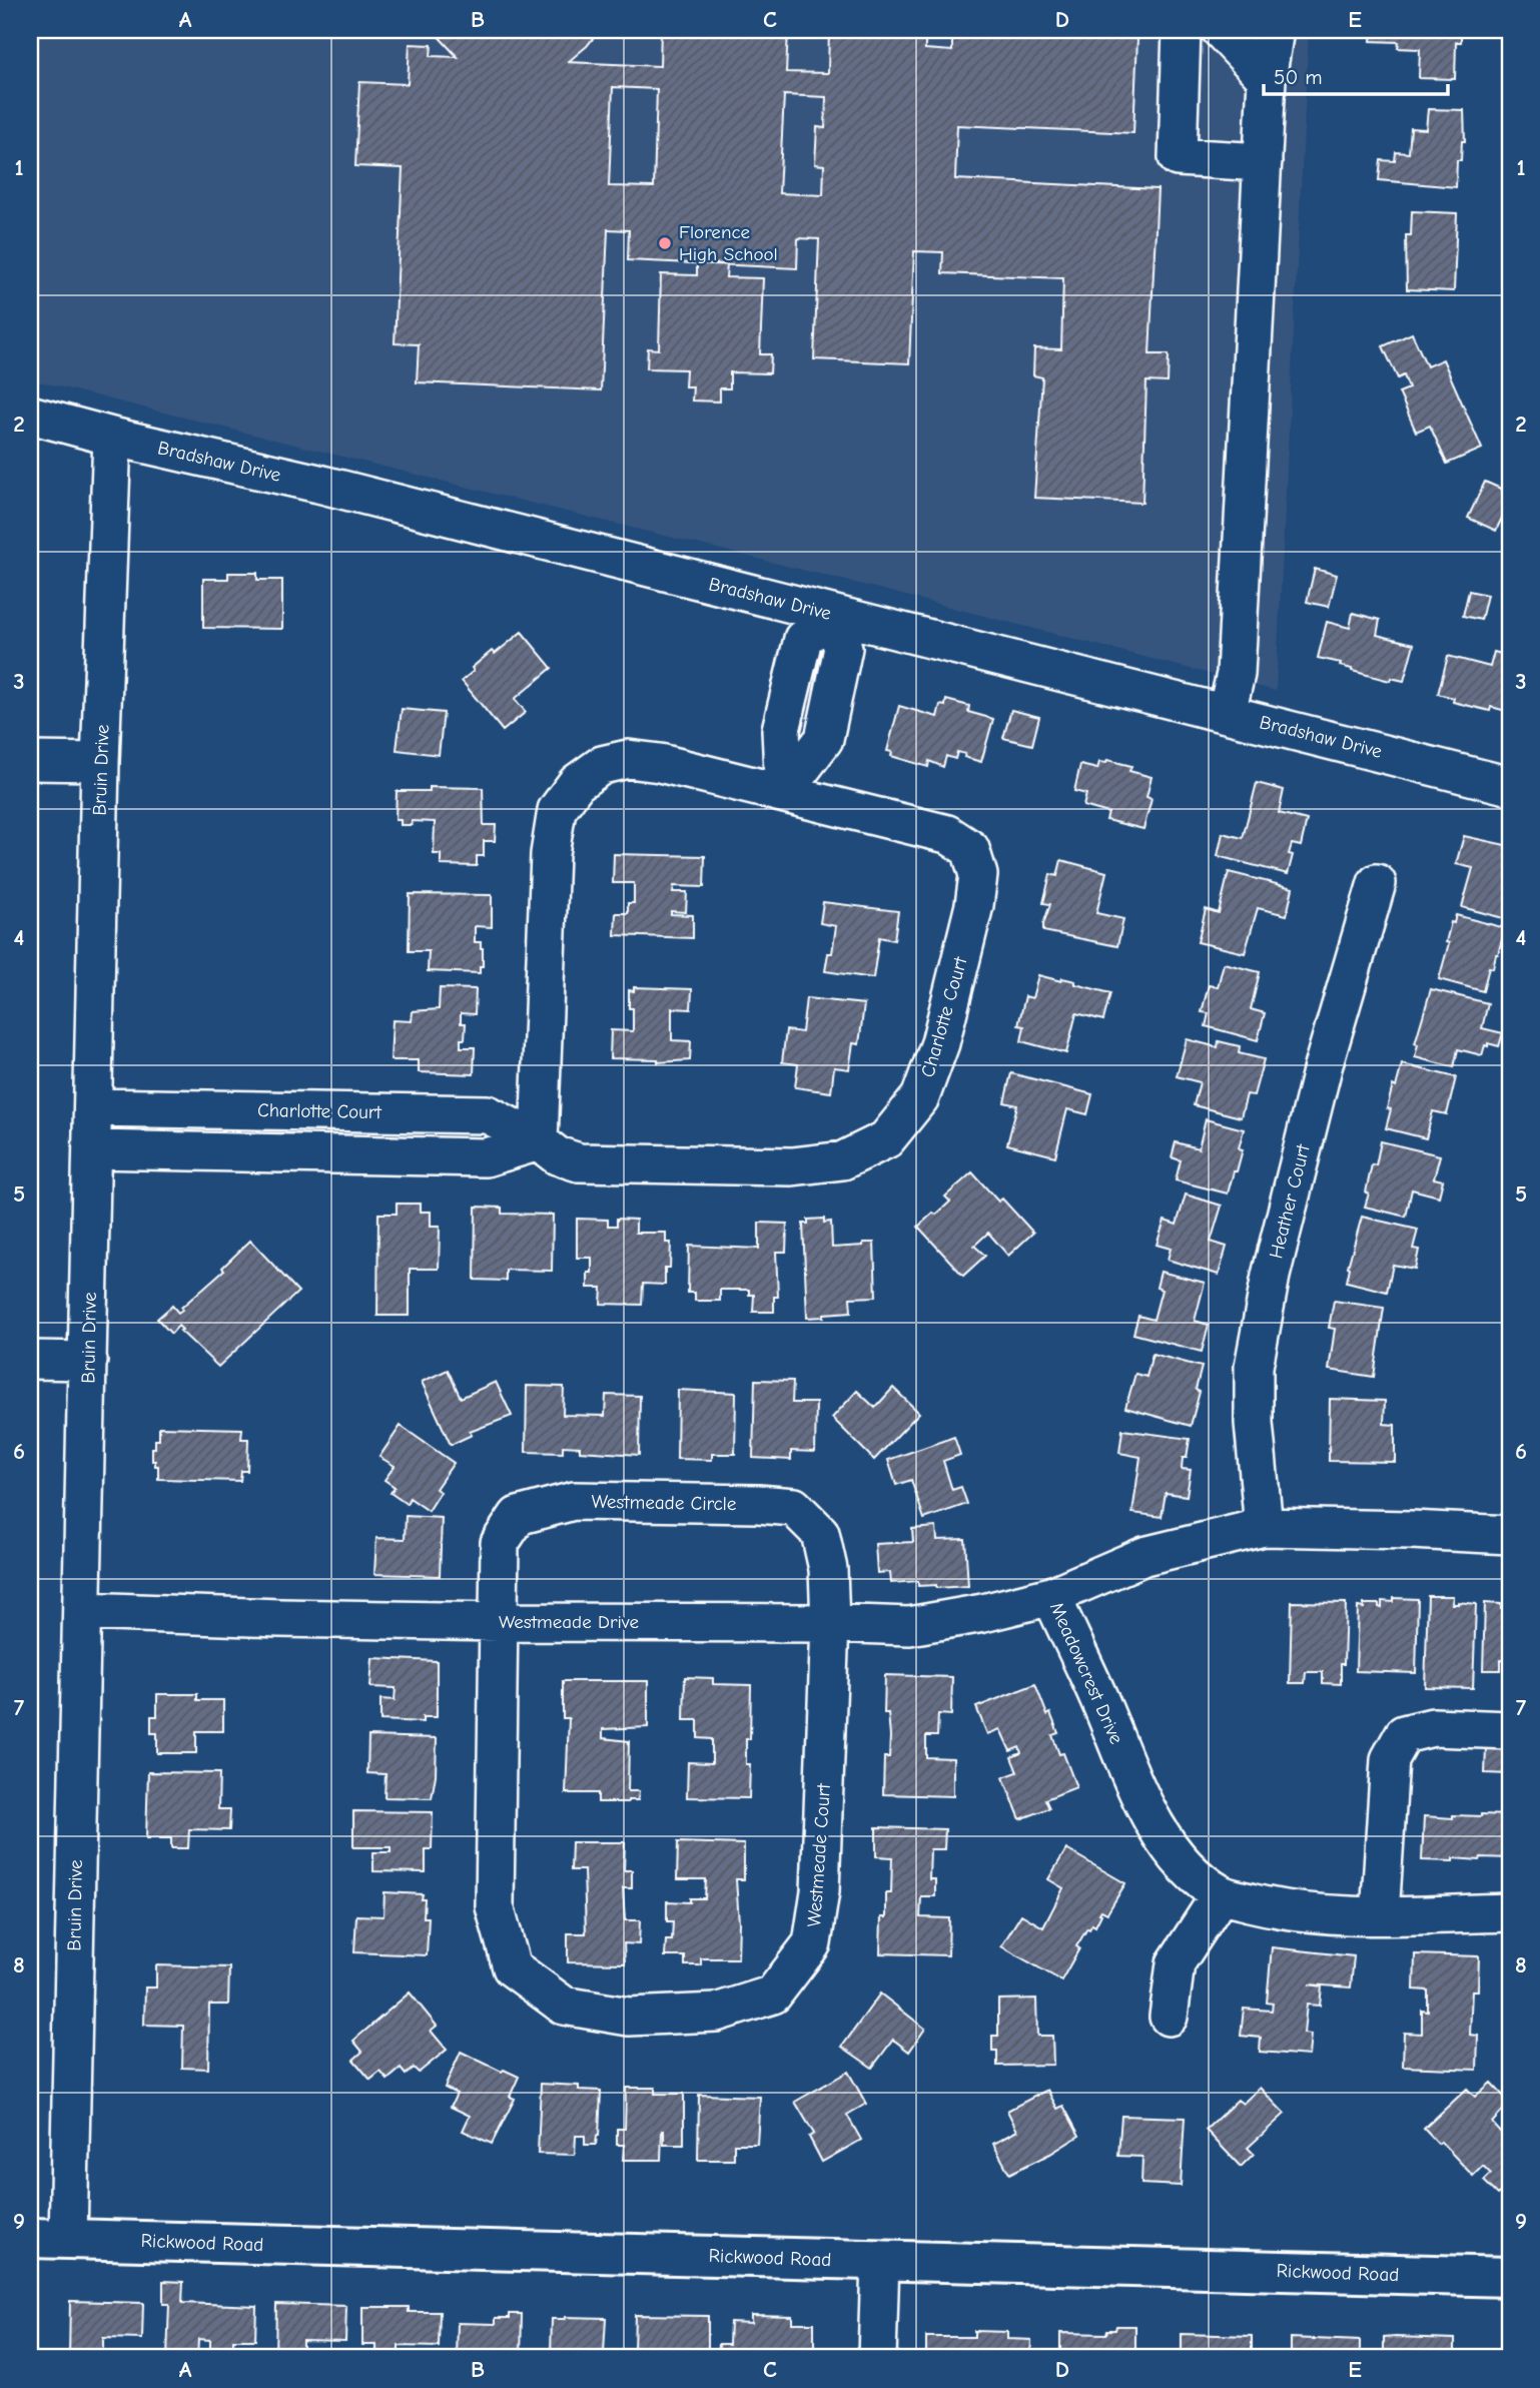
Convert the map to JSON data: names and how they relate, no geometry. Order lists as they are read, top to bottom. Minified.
{"streets":{"main road":["Rickwood Road"],"street":["Bradshaw Drive","Bruin Drive","Charlotte Court","Heather Court","Westmeade Circle","Westmeade Drive","Meadowcrest Drive","Westmeade Court"]},"crossings":[["Bradshaw Drive","Bruin Drive"],["Bruin Drive","Charlotte Court"],["Bruin Drive","Westmeade Drive"],["Bruin Drive","Rickwood Road"],["Heather Court","Meadowcrest Drive"],["Westmeade Circle","Westmeade Drive"],["Westmeade Circle","Westmeade Court"],["Westmeade Drive","Meadowcrest Drive"],["Westmeade Drive","Westmeade Court"]],"places":["Florence High School"],"scale_bar":"50 m","grid":{"columns":["A","B","C","D","E"],"rows":["1","2","3","4","5","6","7","8","9"]}}
